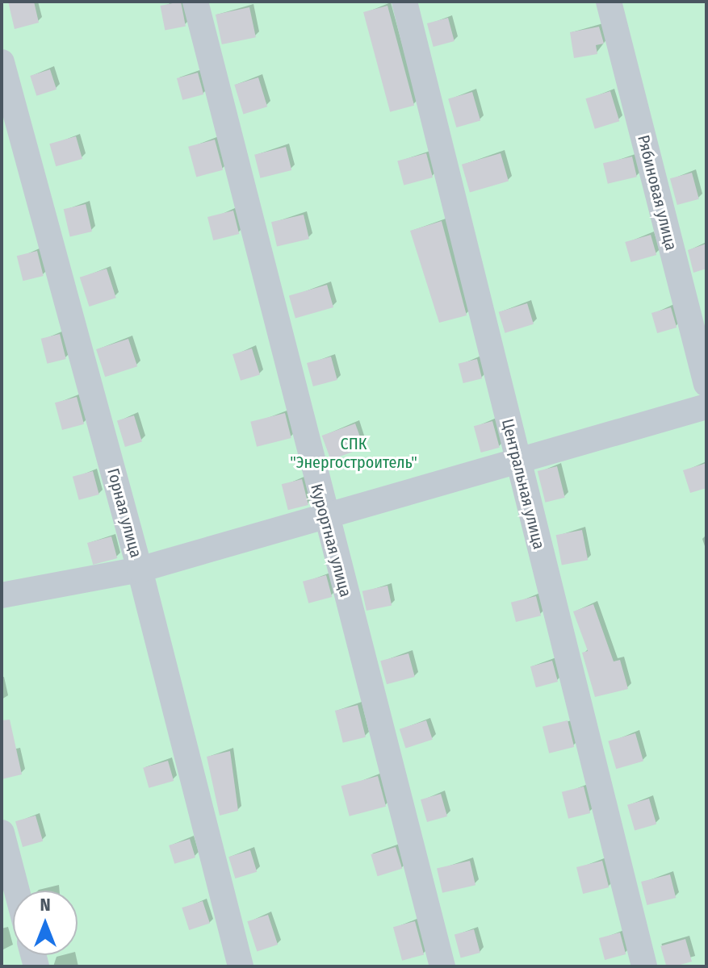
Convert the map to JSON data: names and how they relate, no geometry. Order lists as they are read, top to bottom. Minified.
{"streets":{"street":["Рябиновая улица","Центральная улица","Горная улица","Курортная улица"]},"parks":["СПК \"Энергостроитель\""],"north":"top"}
